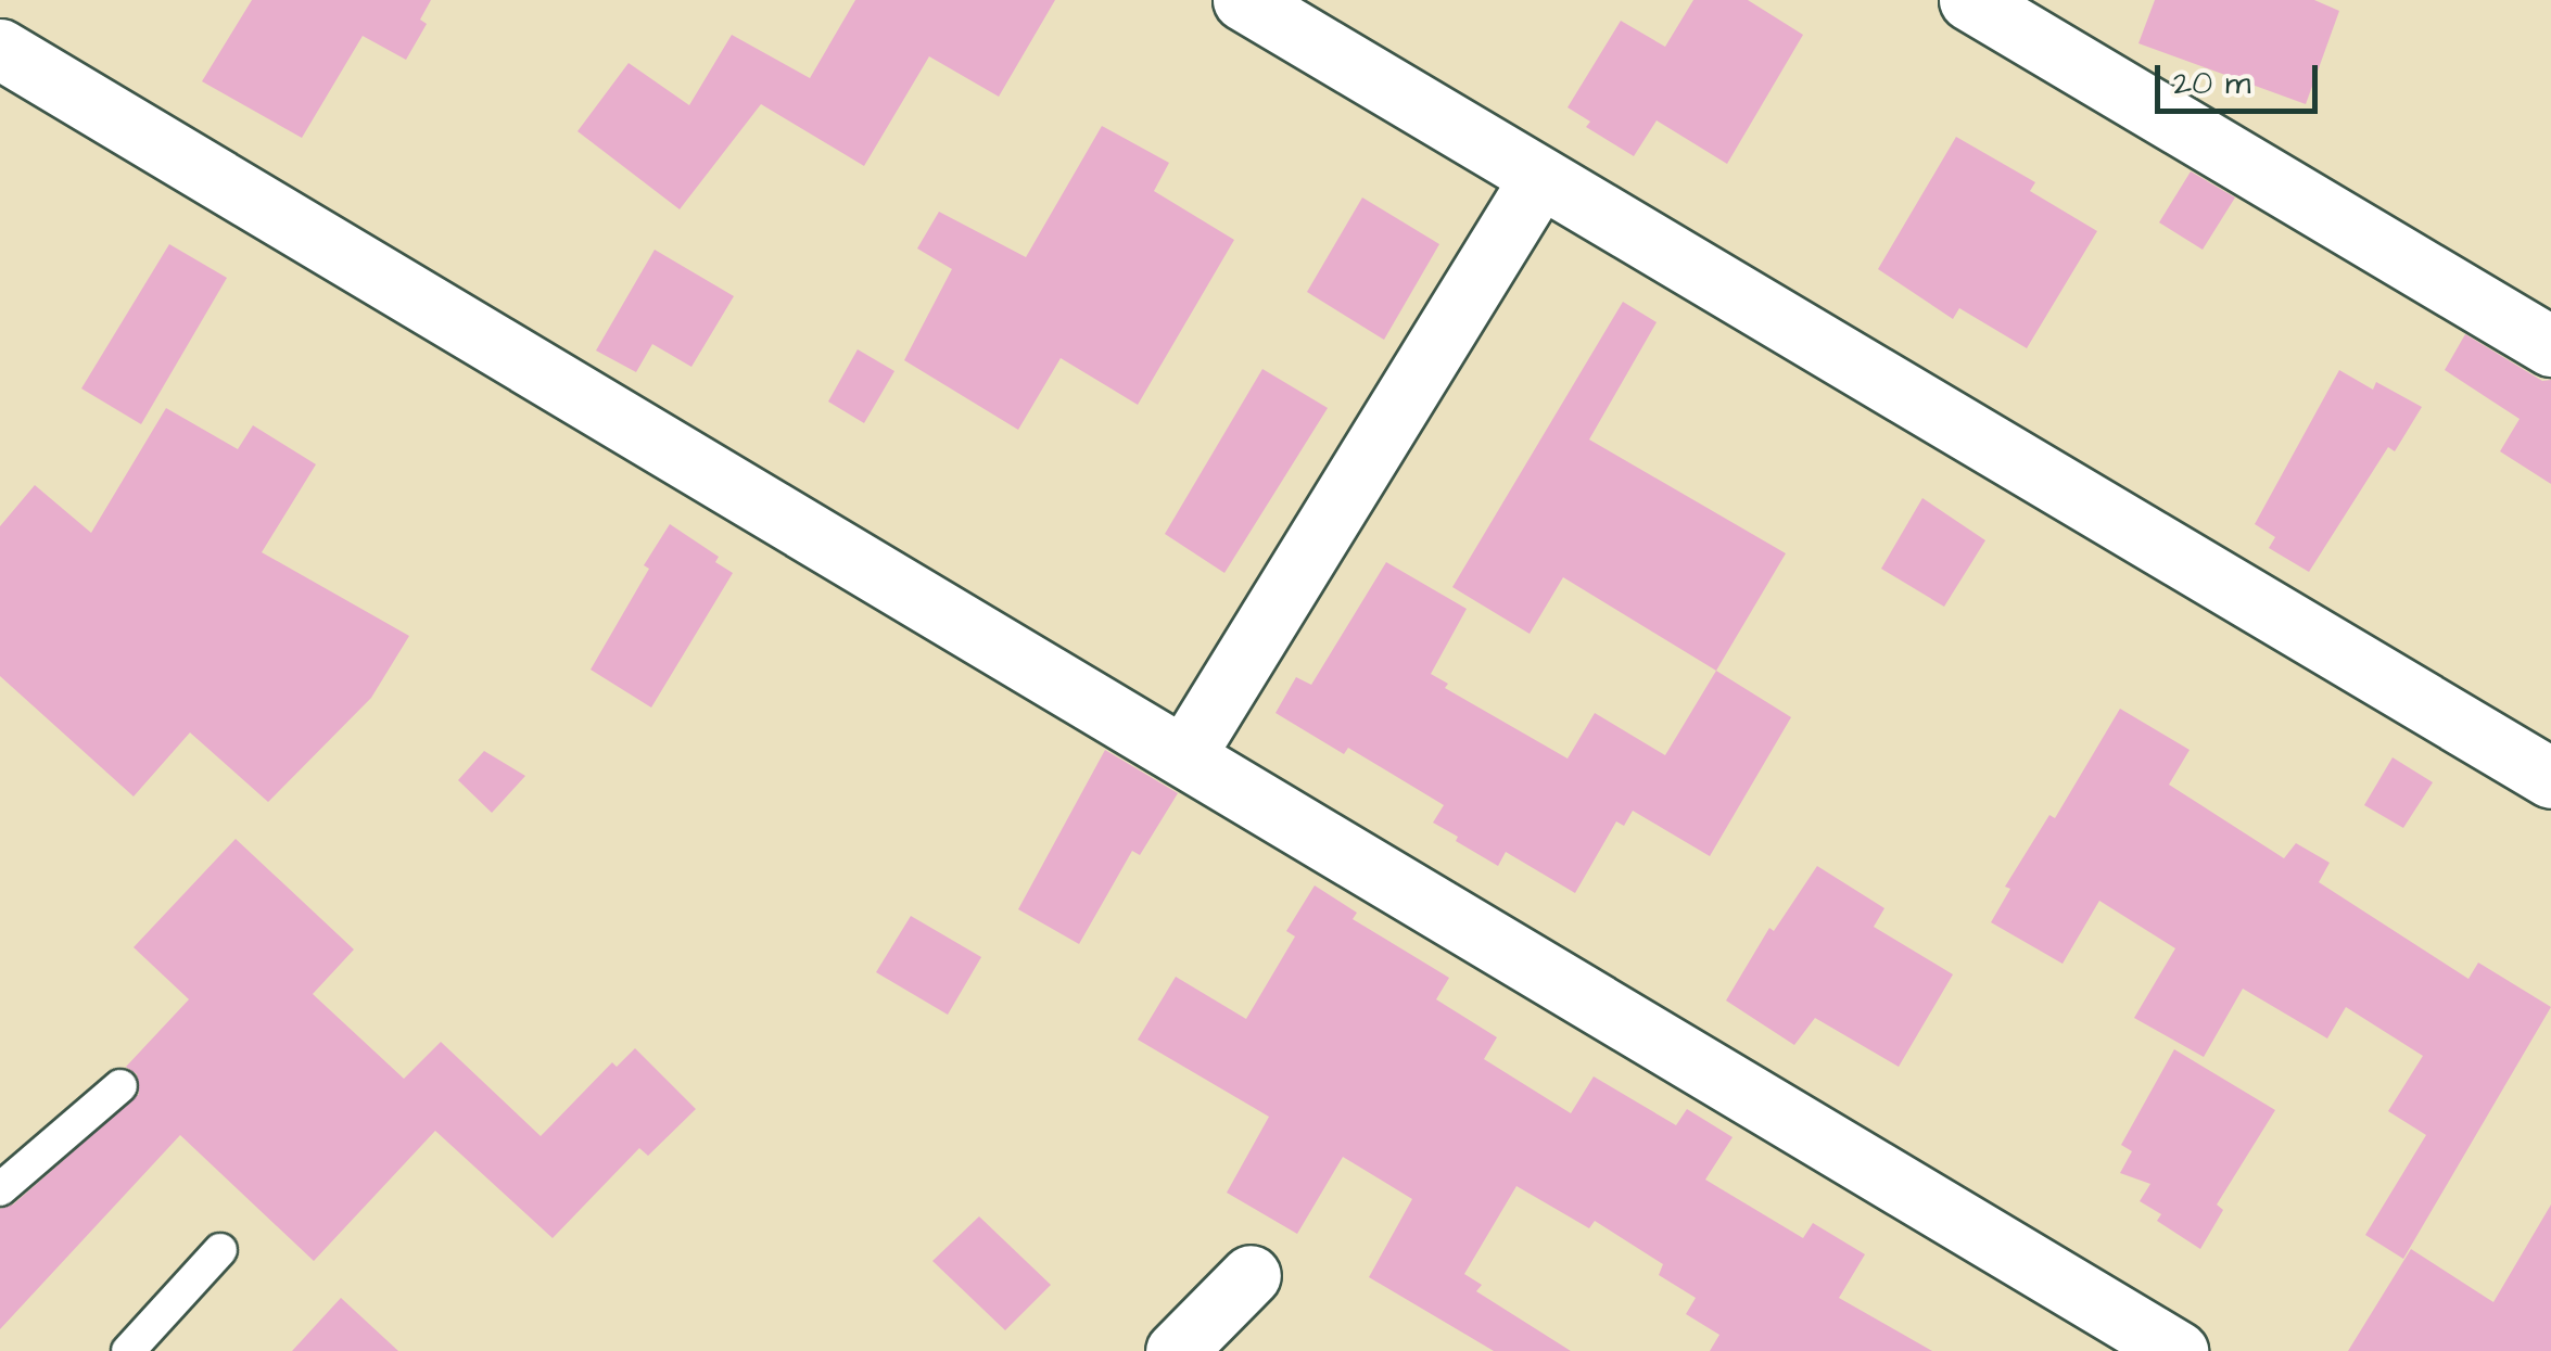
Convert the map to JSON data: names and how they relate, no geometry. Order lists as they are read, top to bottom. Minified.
{"scale_bar":"20 m"}
